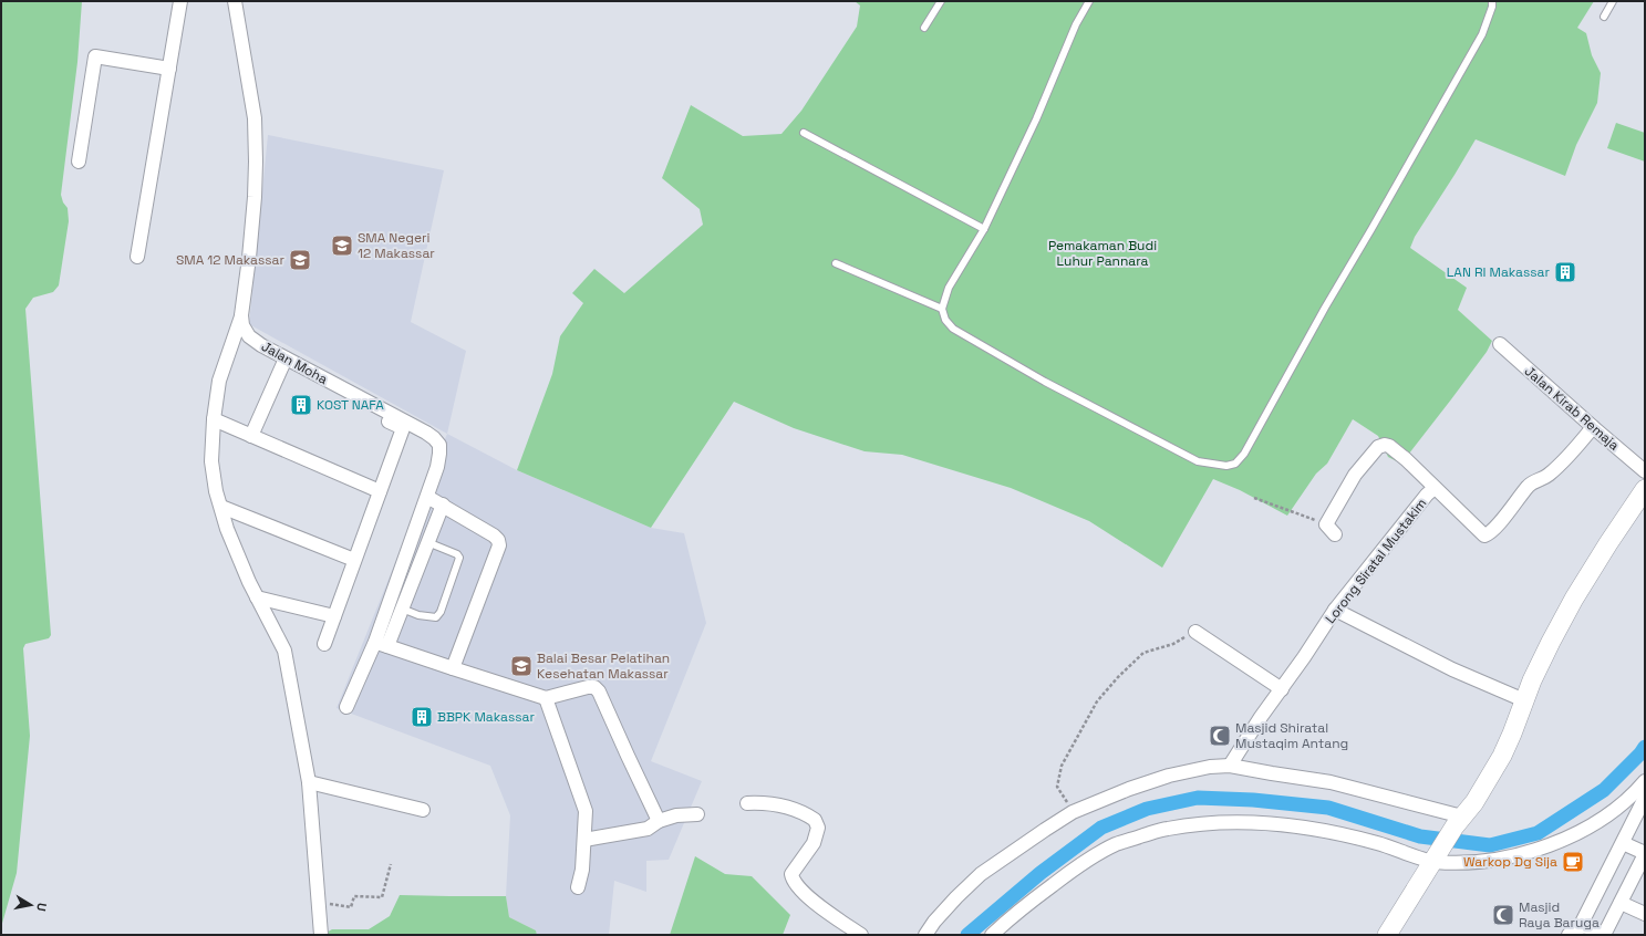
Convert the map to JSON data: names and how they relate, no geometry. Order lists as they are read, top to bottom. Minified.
{"streets":{"street":["Jalan Moha","Jalan Kirab Remaja","Lorong Siratal Mustakim"]},"crossings":[["Jalan Kirab Remaja","Lorong Siratal Mustakim"]],"parks":["Pemakaman Budi Luhur Pannara"],"places":{"school or university":["SMA Negeri 12 Makassar","SMA 12 Makassar","Balai Besar Pelatihan Kesehatan Makassar"],"building":["LAN RI Makassar","KOST NAFA","BBPK Makassar"],"mosque":["Masjid Shiratal Mustaqim Antang","Masjid Raya Baruga"],"cafe":["Warkop Dg Sija"]},"north":"right"}
